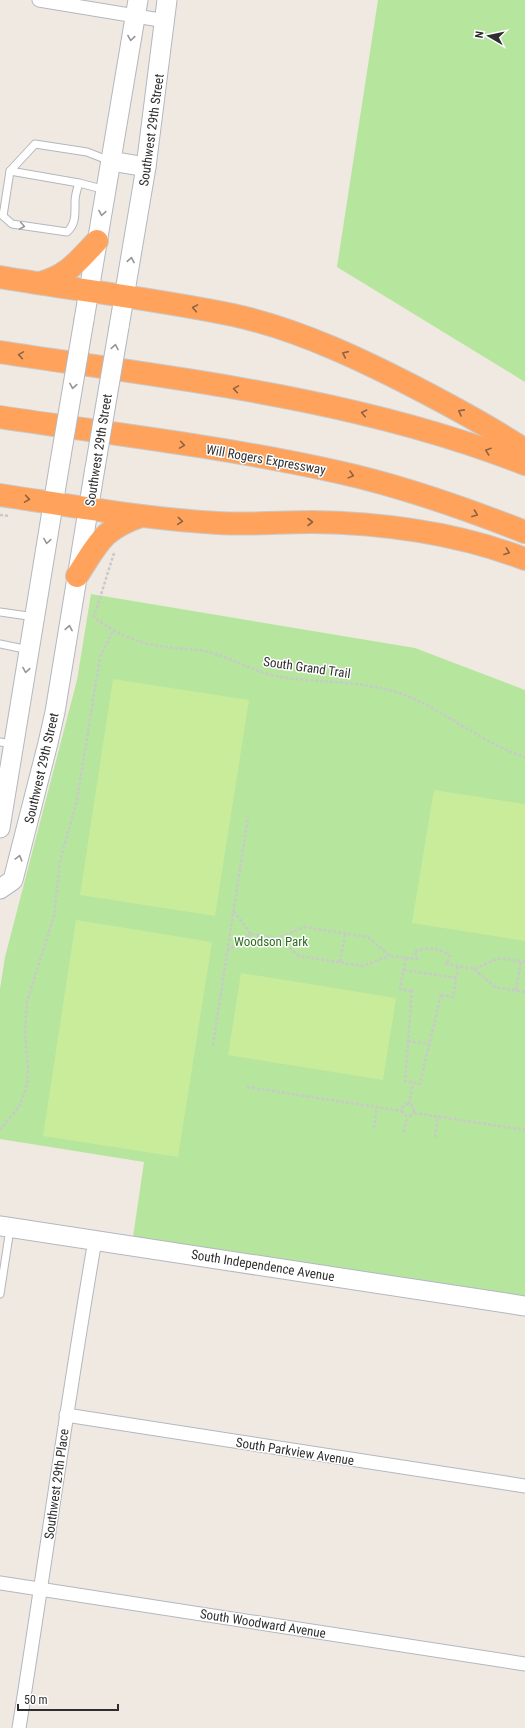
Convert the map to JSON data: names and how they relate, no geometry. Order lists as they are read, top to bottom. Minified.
{"streets":{"highway":["Will Rogers Expressway"],"main road":["Southwest 29th Street","South Independence Avenue"],"street":["South Parkview Avenue","Southwest 29th Place","South Woodward Avenue"],"path":["South Grand Trail"]},"crossings":[["South Independence Avenue","Southwest 29th Place"],["South Parkview Avenue","Southwest 29th Place"],["Southwest 29th Place","South Woodward Avenue"]],"parks":["Woodson Park"],"scale_bar":"50 m","north":"left"}
